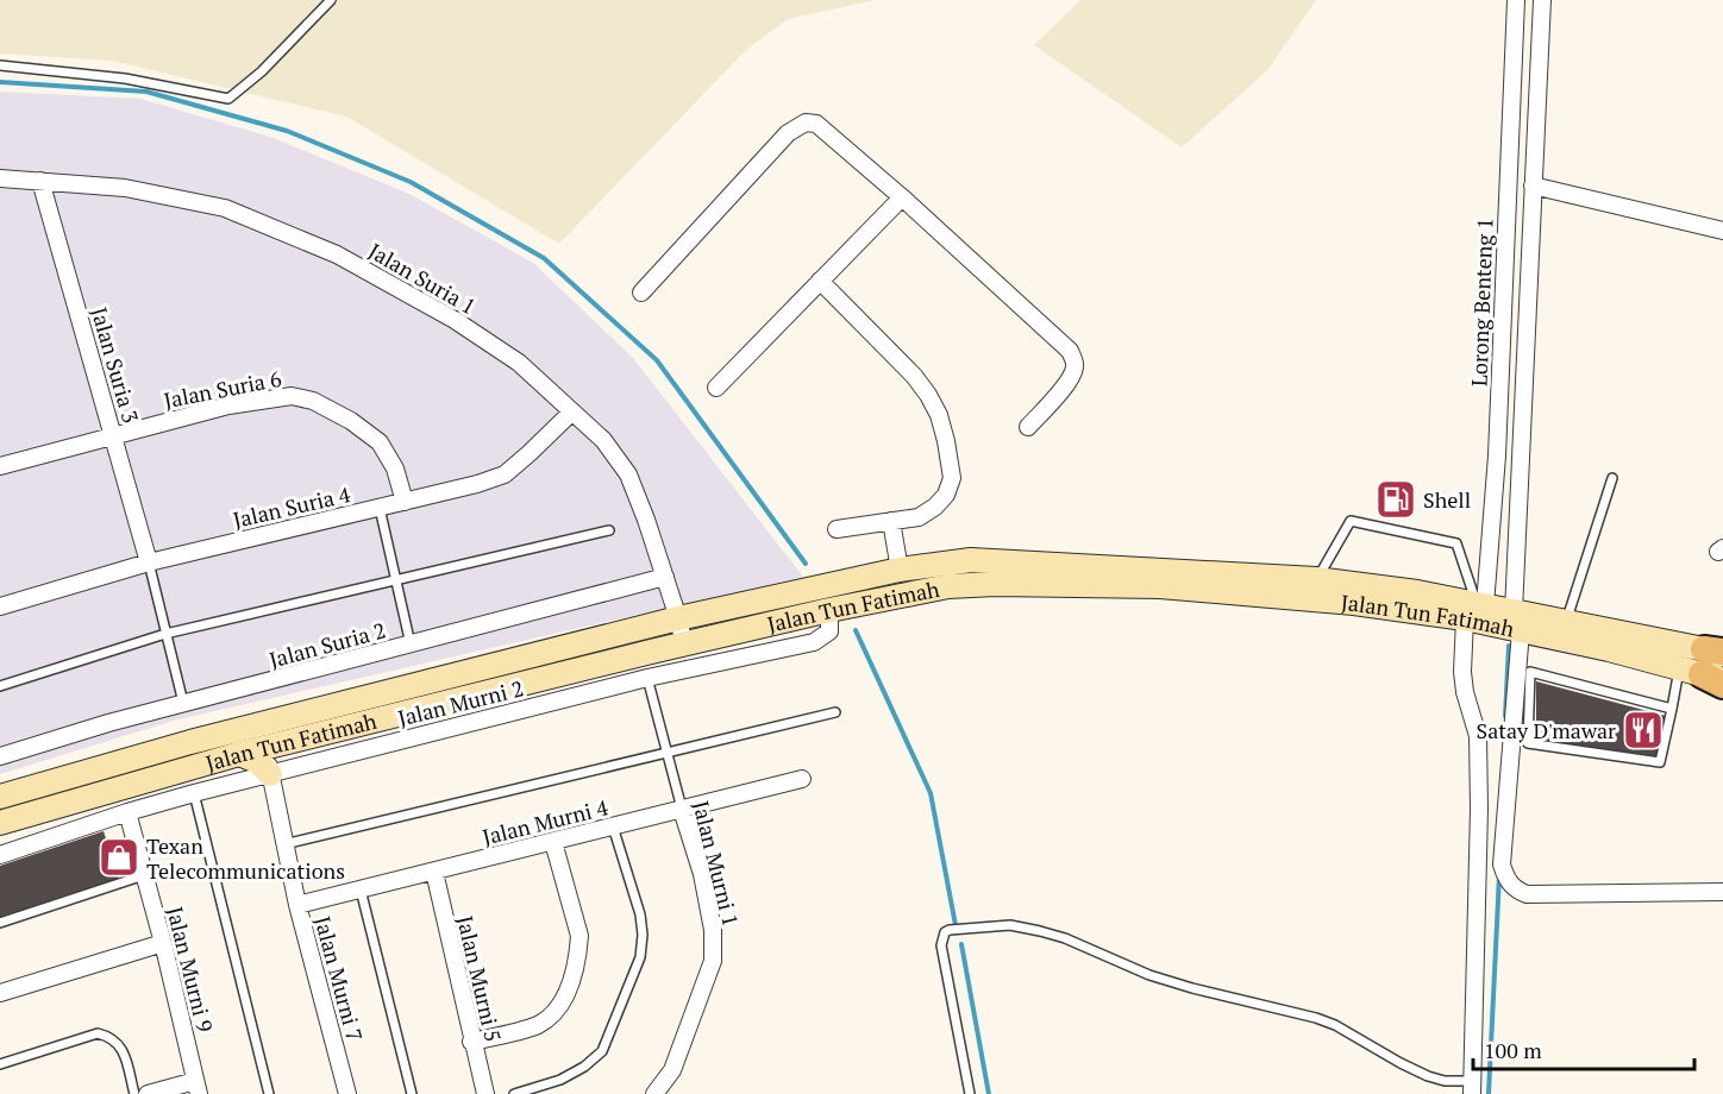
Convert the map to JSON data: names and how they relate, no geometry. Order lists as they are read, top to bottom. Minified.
{"streets":{"main road":["Jalan Tun Fatimah"],"street":["Jalan Suria 1","Lorong Benteng 1","Jalan Suria 3","Jalan Suria 6","Jalan Suria 4","Jalan Suria 2","Jalan Murni 2","Jalan Murni 4","Jalan Murni 1","Jalan Murni 9","Jalan Murni 7","Jalan Murni 5"]},"crossings":[["Jalan Suria 1","Jalan Suria 3"],["Jalan Suria 1","Jalan Suria 4"],["Jalan Suria 1","Jalan Tun Fatimah"],["Jalan Suria 1","Jalan Suria 2"],["Lorong Benteng 1","Jalan Tun Fatimah"],["Jalan Suria 3","Jalan Suria 6"],["Jalan Suria 3","Jalan Suria 4"],["Jalan Suria 6","Jalan Suria 4"],["Jalan Tun Fatimah","Jalan Murni 2"],["Jalan Tun Fatimah","Jalan Murni 7"],["Jalan Murni 2","Jalan Murni 1"],["Jalan Murni 2","Jalan Murni 9"],["Jalan Murni 2","Jalan Murni 7"],["Jalan Murni 4","Jalan Murni 1"],["Jalan Murni 4","Jalan Murni 7"],["Jalan Murni 4","Jalan Murni 5"]],"places":{"fuel station":["Shell"],"restaurant":["Satay D'mawar"],"shop":["Texan Telecommunications"]},"scale_bar":"100 m"}
